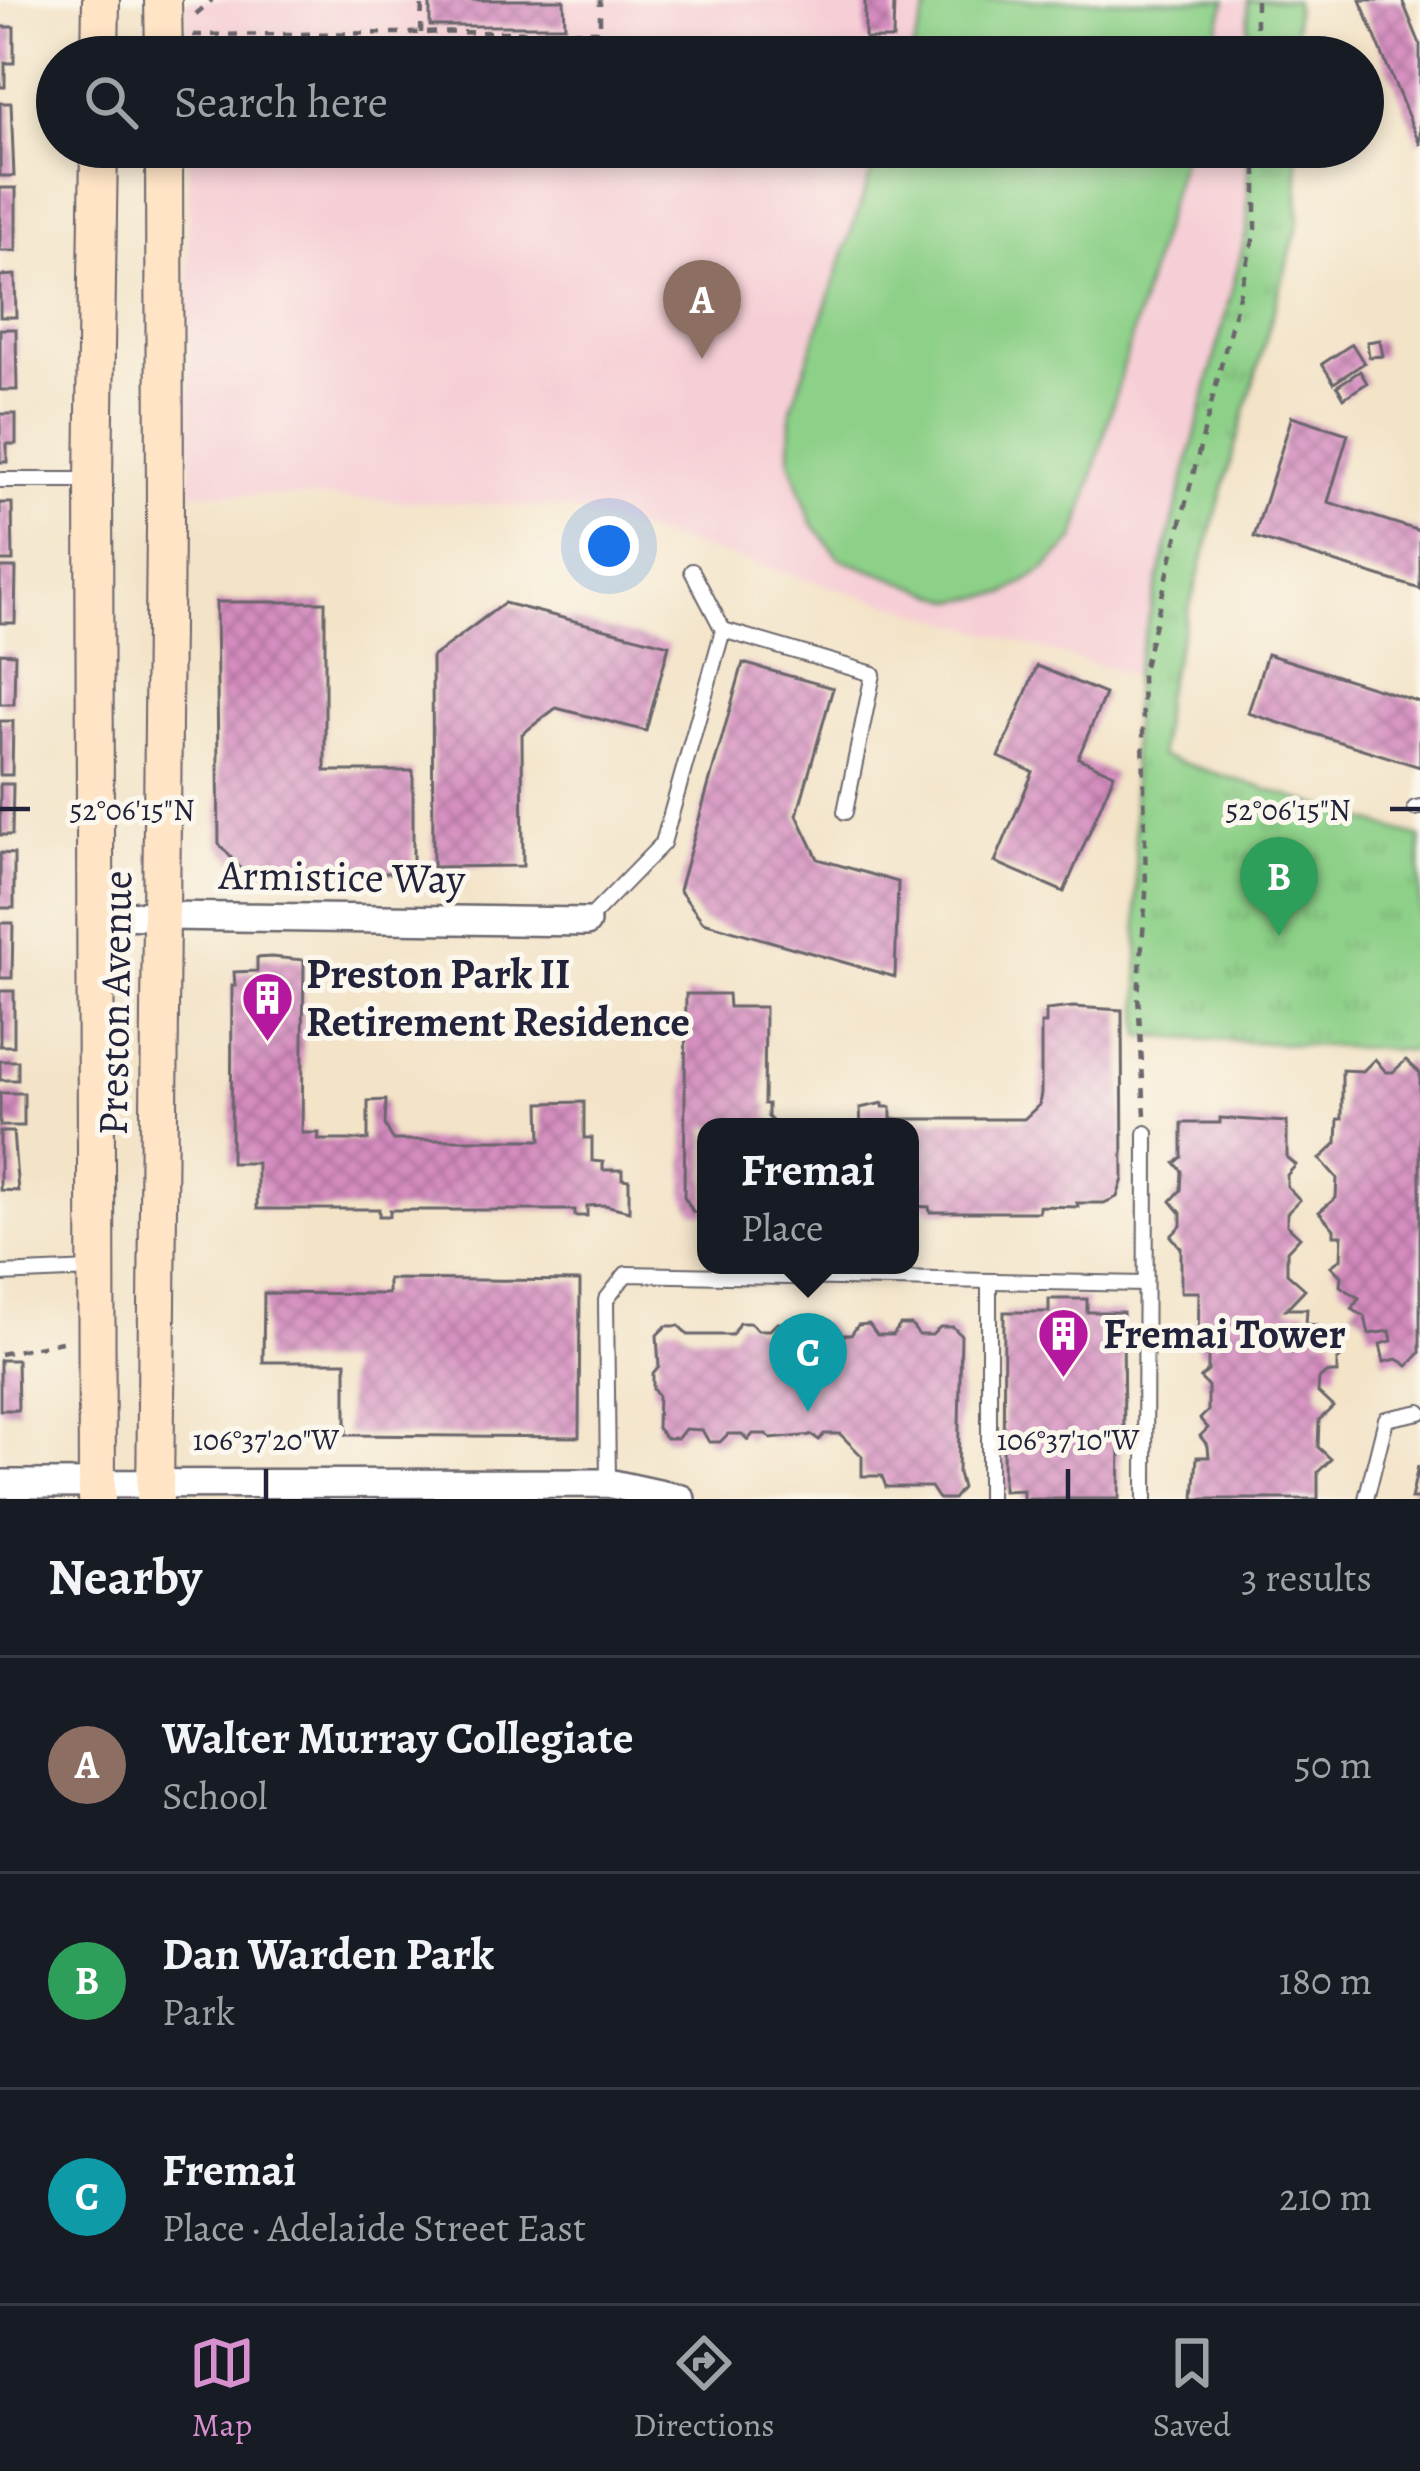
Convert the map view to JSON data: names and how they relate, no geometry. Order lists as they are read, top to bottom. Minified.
{"streets":{"main road":["Preston Avenue"],"street":["Armistice Way"]},"crossings":[["Armistice Way","Preston Avenue"]],"places":{"building":["Preston Park II Retirement Residence","Fremai Tower"]},"page":{"search":"Search here","pins":["A","B","C"],"popup":["Fremai","Place"],"heading":["Nearby","3 results"],"list":[{"mark":"A","name":"Walter Murray Collegiate","note":"School","value":"50 m"},{"mark":"B","name":"Dan Warden Park","note":"Park","value":"180 m"},{"mark":"C","name":"Fremai","note":"Place · Adelaide Street East","value":"210 m"}],"nav":["Map","Directions","Saved"]},"coordinates":["52°06'15\"N","106°37'20\"W","106°37'10\"W"]}
